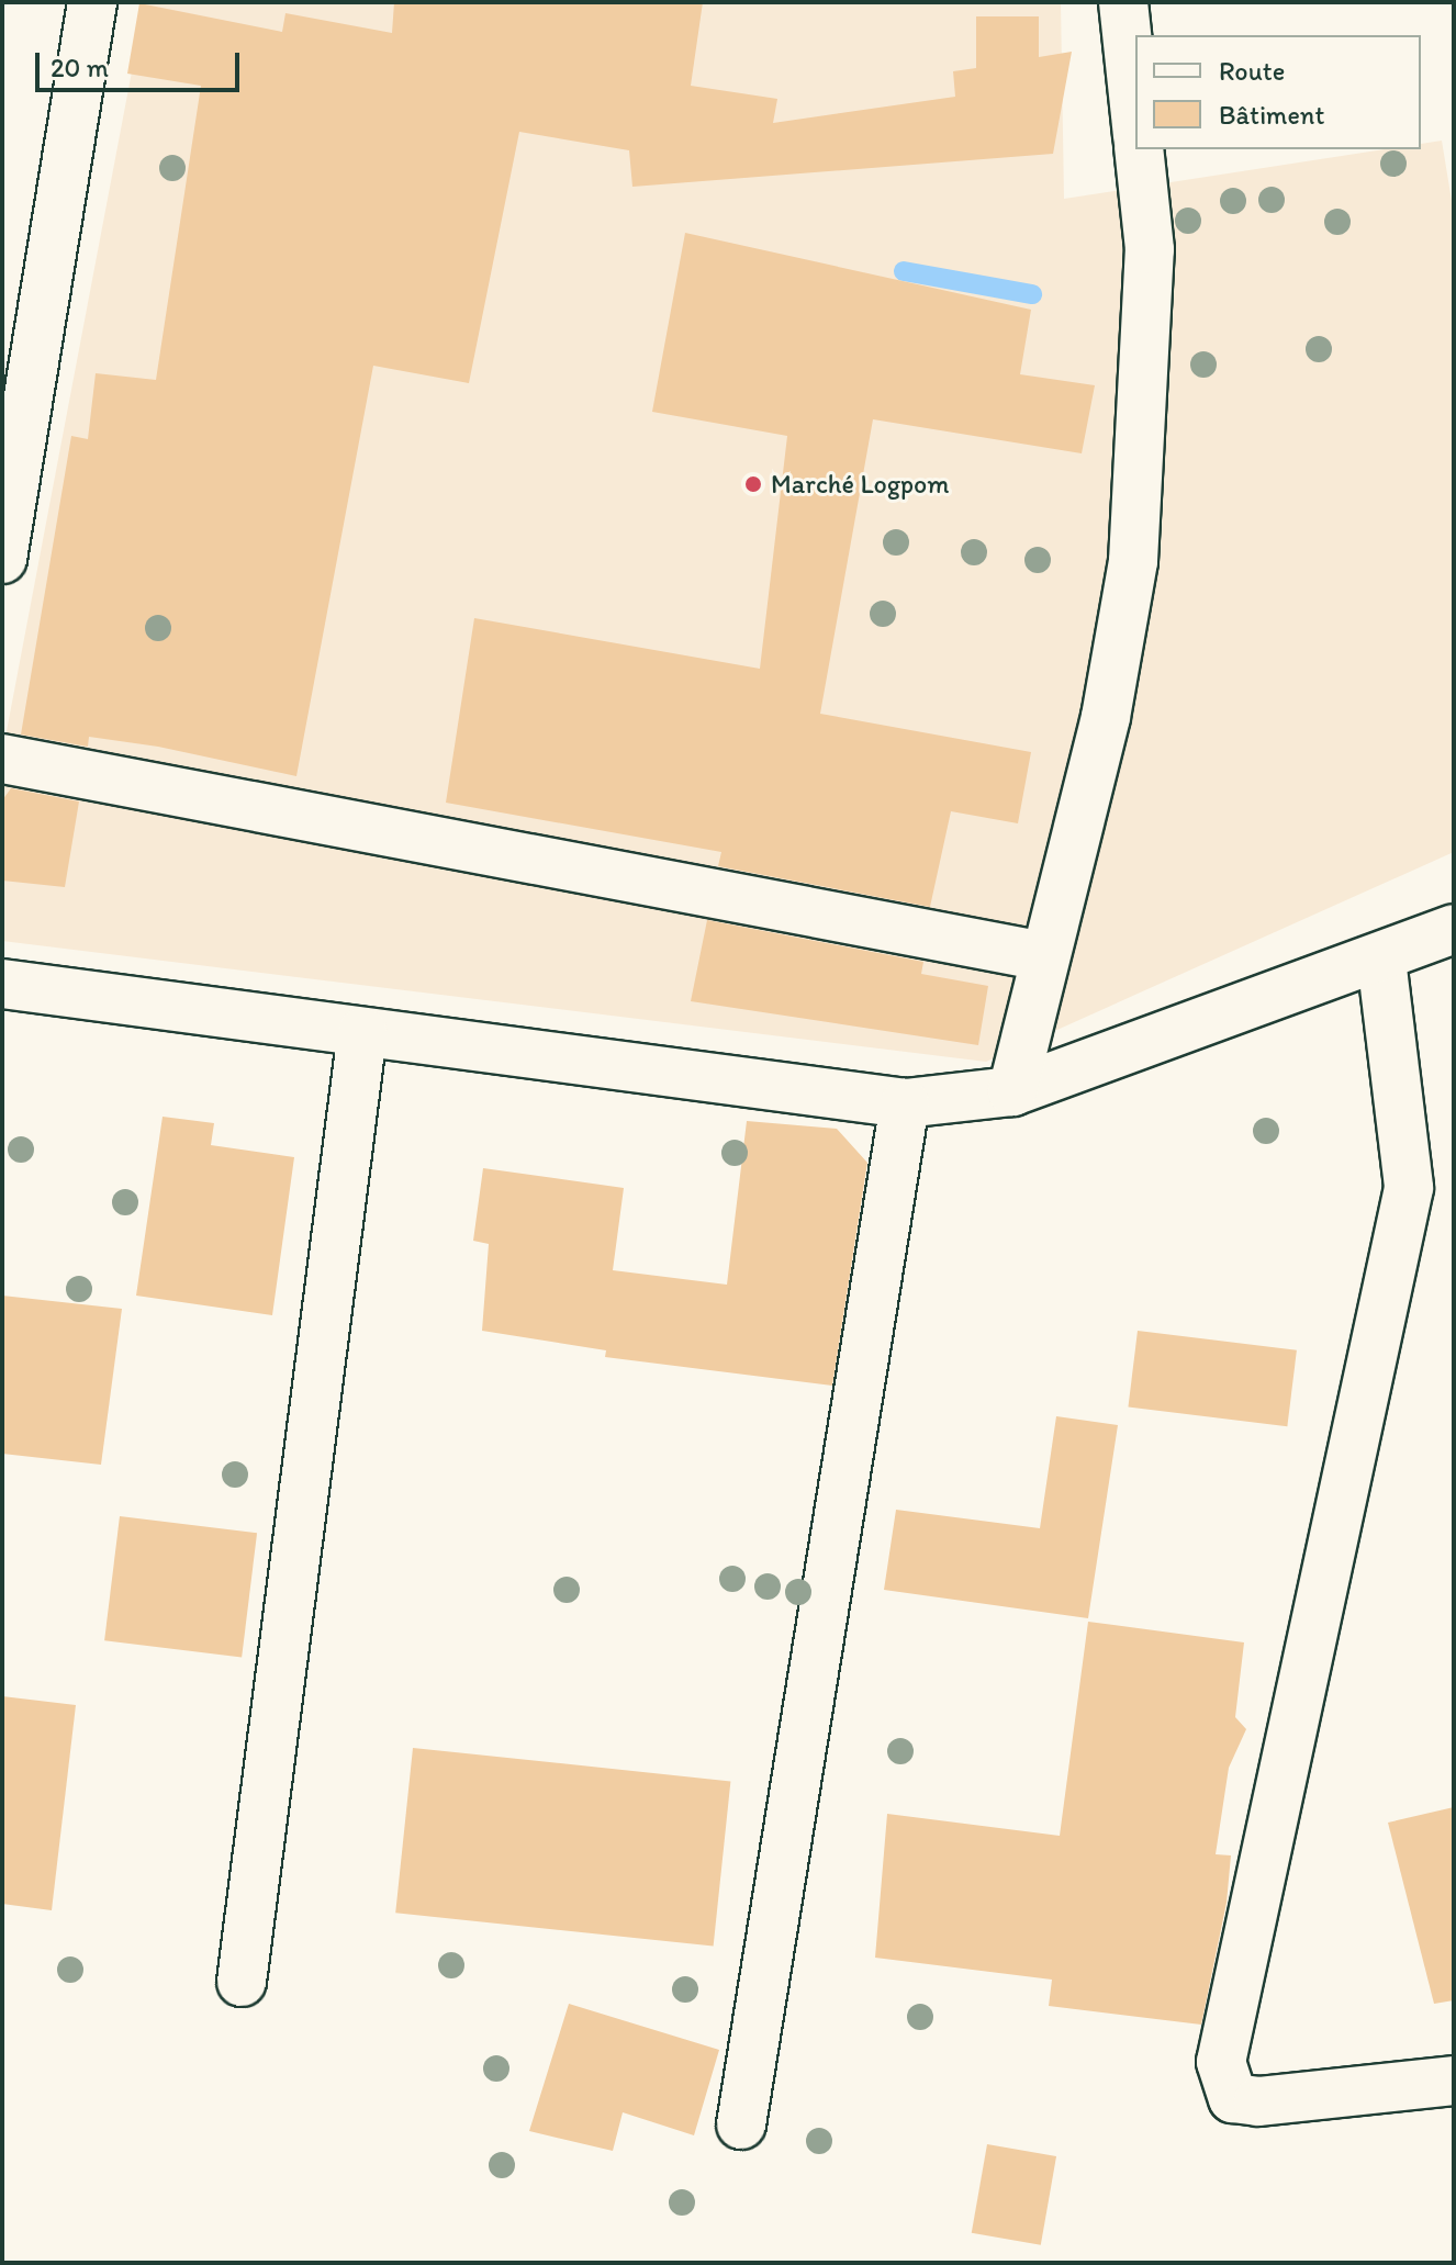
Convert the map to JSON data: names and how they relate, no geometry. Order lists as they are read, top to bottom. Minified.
{"places":["Marché Logpom"],"legend":["Route","Bâtiment"],"scale_bar":"20 m"}
